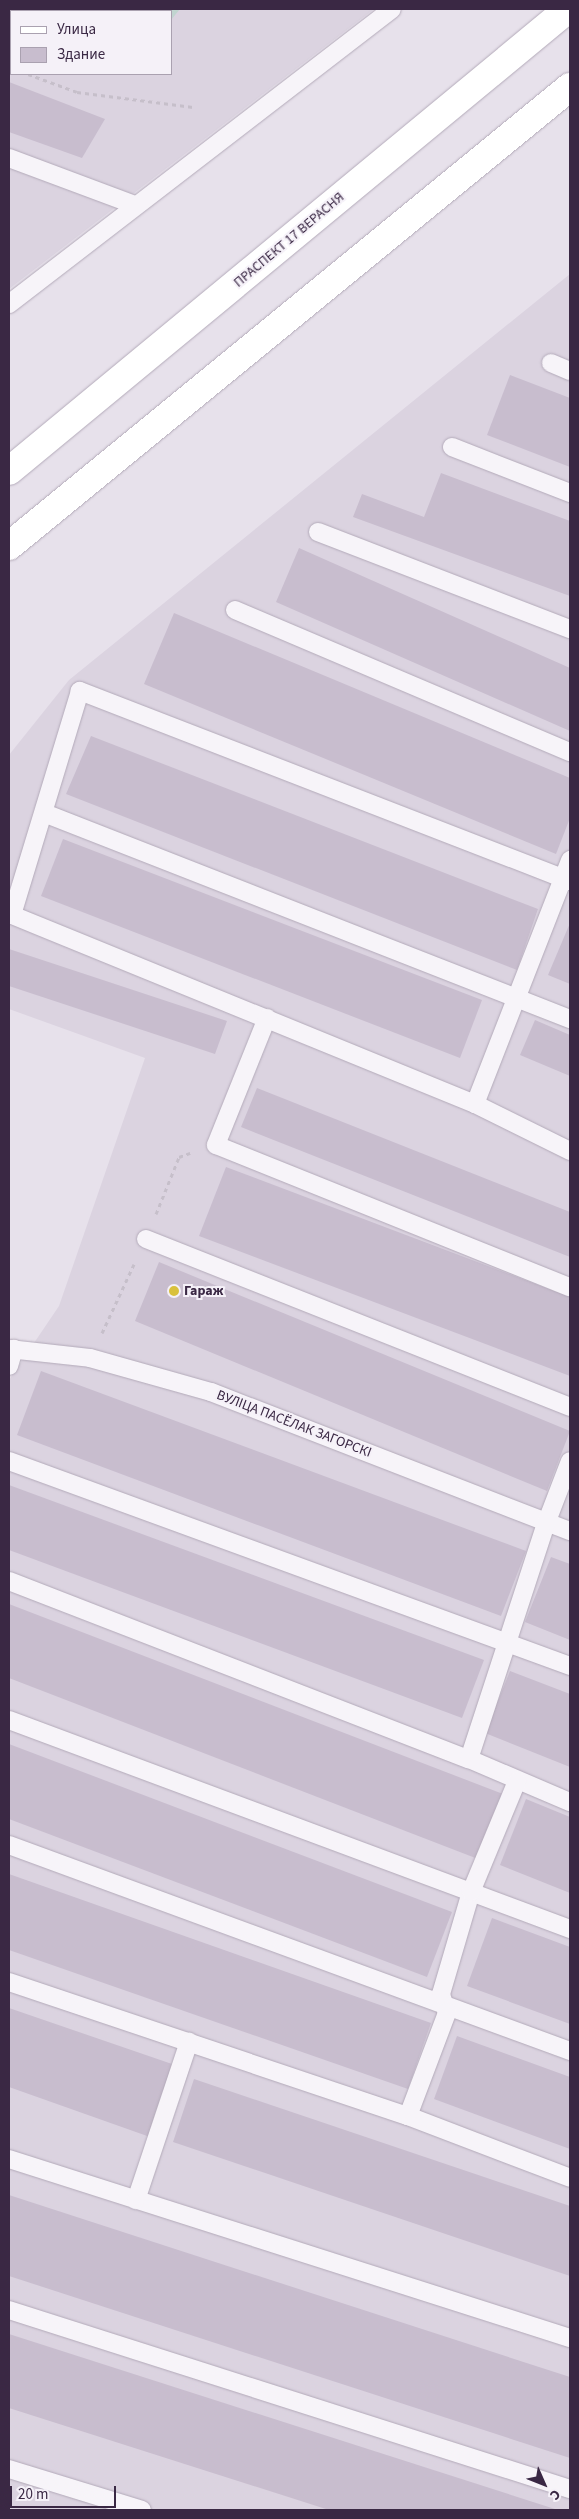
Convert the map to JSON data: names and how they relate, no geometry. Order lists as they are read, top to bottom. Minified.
{"streets":{"main road":["ПРАСПЕКТ 17 ВЕРАСНЯ"],"lane":["ВУЛІЦА ПАСЁЛАК ЗАГОРСКІ"]},"places":["Гараж"],"legend":["Улица","Здание"],"scale_bar":"20 m","north":"bottom right"}
